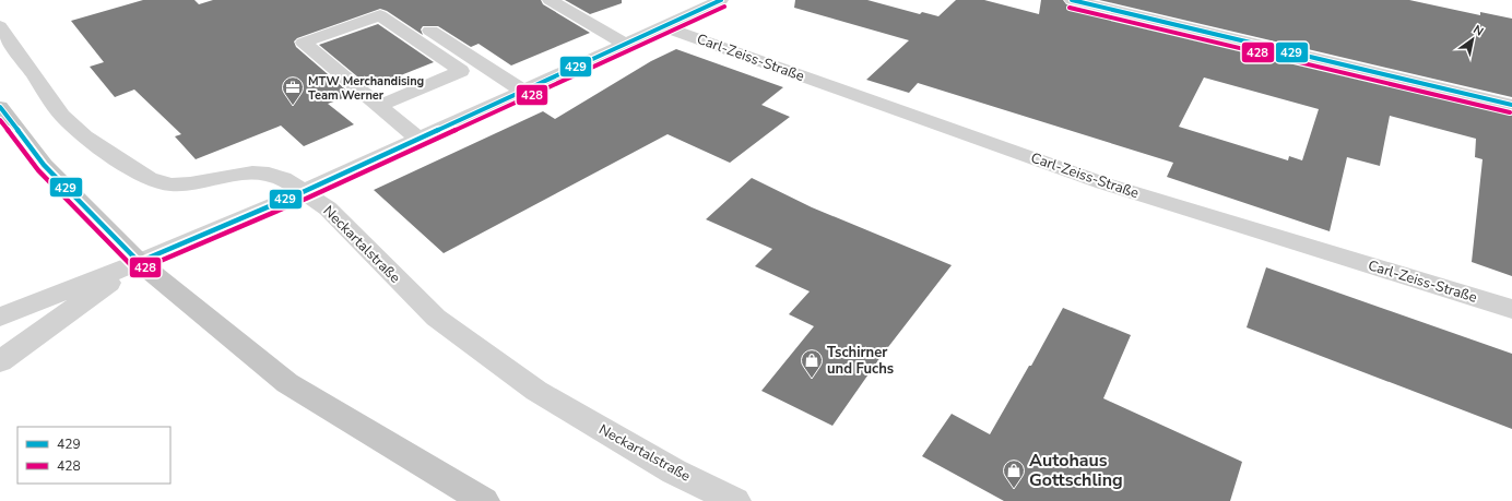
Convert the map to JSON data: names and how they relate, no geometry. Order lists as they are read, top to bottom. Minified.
{"streets":{"street":["Carl-Zeiss-Straße","Neckartalstraße"]},"places":{"office":["MTW Merchandising Team Werner"],"shop":["Tschirner und Fuchs","Autohaus Gottschling"]},"lines":["transit line 429","transit line 428"],"legend":["429","428"],"north":"top right"}
